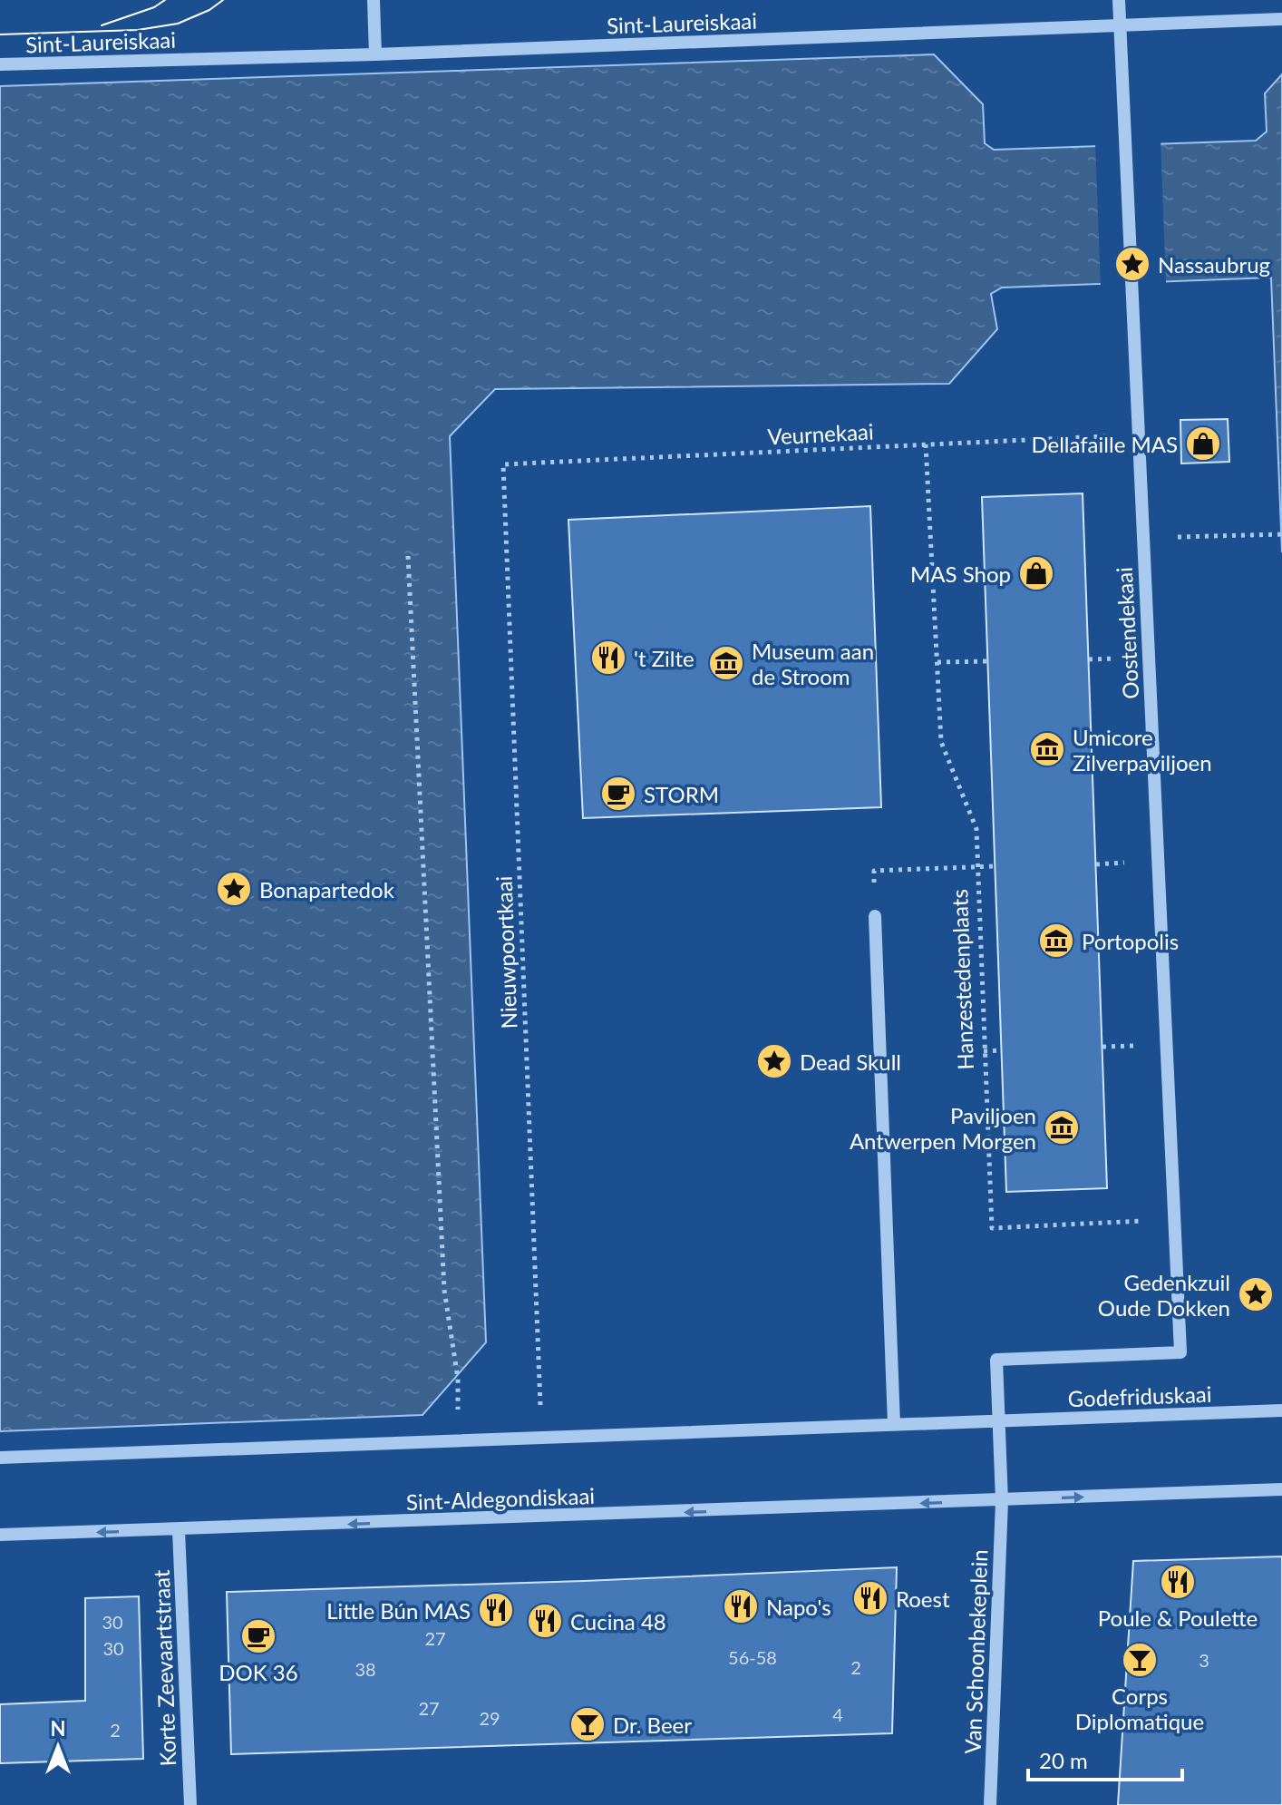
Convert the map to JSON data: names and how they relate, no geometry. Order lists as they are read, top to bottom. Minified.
{"streets":{"street":["Sint-Laureiskaai","Oostendekaai","Godefriduskaai","Sint-Aldegondiskaai","Van Schoonbekeplein","Korte Zeevaartstraat"],"path":["Veurnekaai","Nieuwpoortkaai","Hanzestedenplaats"]},"crossings":[["Veurnekaai","Oostendekaai"],["Veurnekaai","Nieuwpoortkaai"],["Veurnekaai","Hanzestedenplaats"],["Oostendekaai","Hanzestedenplaats"],["Sint-Aldegondiskaai","Van Schoonbekeplein"],["Sint-Aldegondiskaai","Korte Zeevaartstraat"]],"places":{"place":["Nassaubrug","Bonapartedok","Dead Skull","Gedenkzuil Oude Dokken"],"shop":["Dellafaille MAS","MAS Shop"],"restaurant":["'t Zilte","Poule & Poulette","Roest","Napo's","Little Bún MAS","Cucina 48"],"museum":["Museum aan de Stroom","Umicore Zilverpaviljoen","Portopolis","Paviljoen Antwerpen Morgen"],"cafe":["STORM","DOK 36"],"bar":["Corps Diplomatique","Dr. Beer"]},"house_numbers":["30","27","30","56-58","3","2","38","27","4","29","2"],"scale_bar":"20 m","north":"top"}
